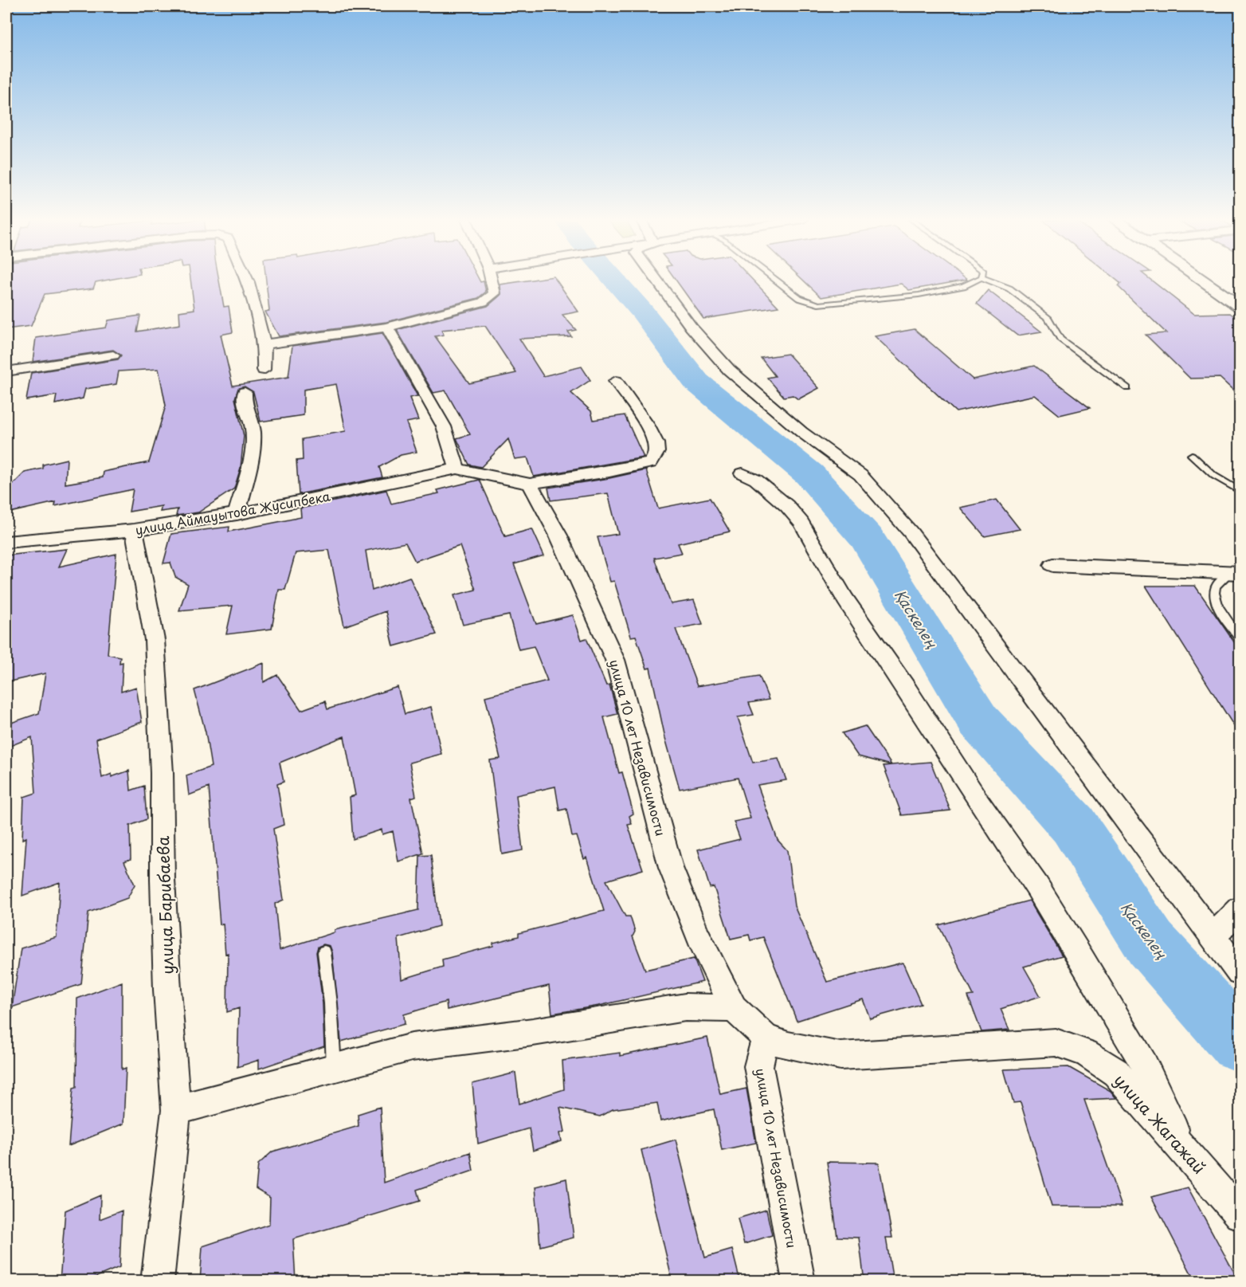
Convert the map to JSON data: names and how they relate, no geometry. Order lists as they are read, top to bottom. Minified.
{"streets":{"street":["улица Аймауытова Жусипбека","улица 10 лет Независимости","улица Барибаева","улица Жагажай"]},"crossings":[["улица Аймауытова Жусипбека","улица Барибаева"],["улица 10 лет Независимости","улица Жагажай"]],"water":["Қаскелең"]}
